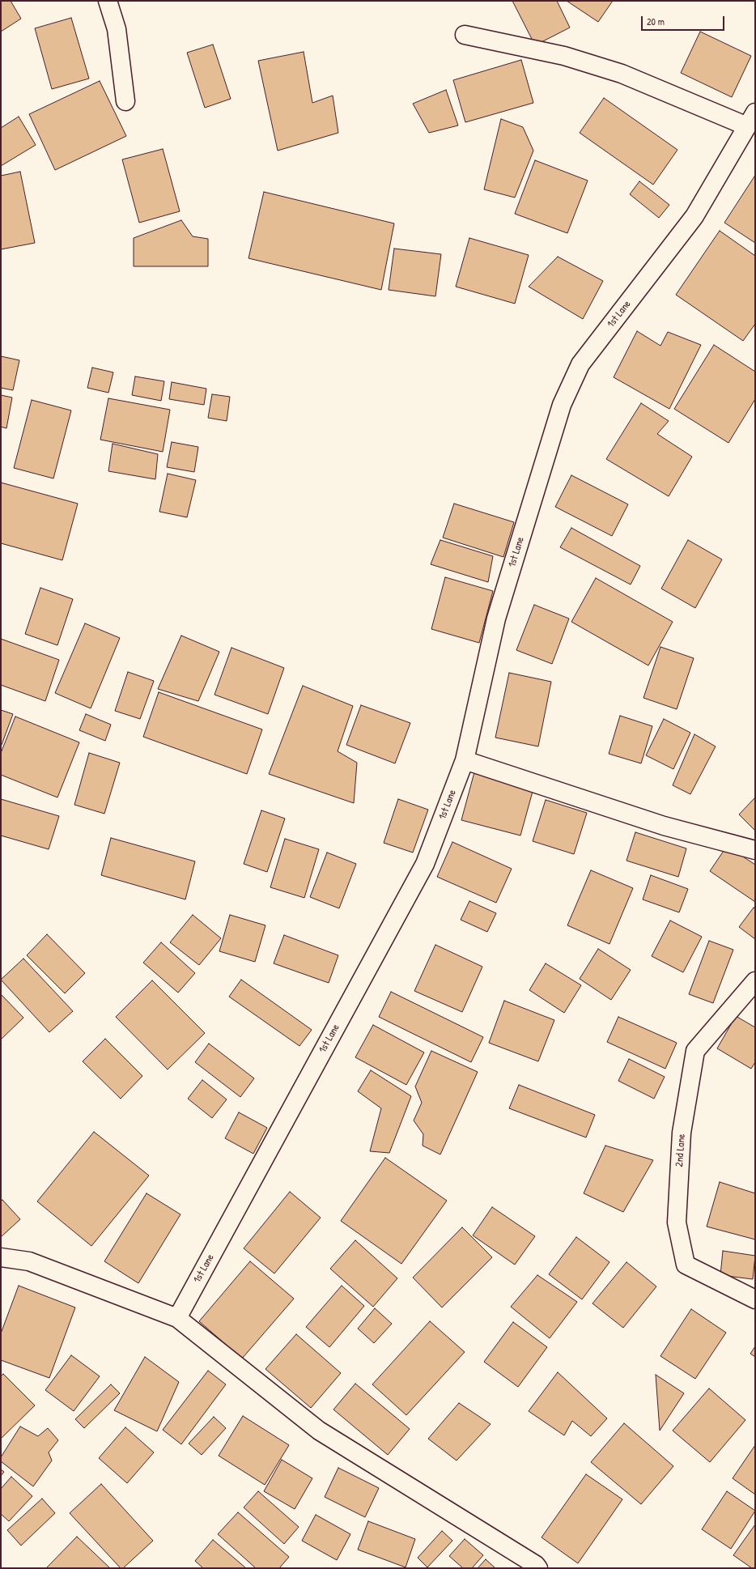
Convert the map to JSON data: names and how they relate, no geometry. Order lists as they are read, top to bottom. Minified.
{"streets":{"street":["1st Lane","2nd Lane"]},"scale_bar":"20 m"}
